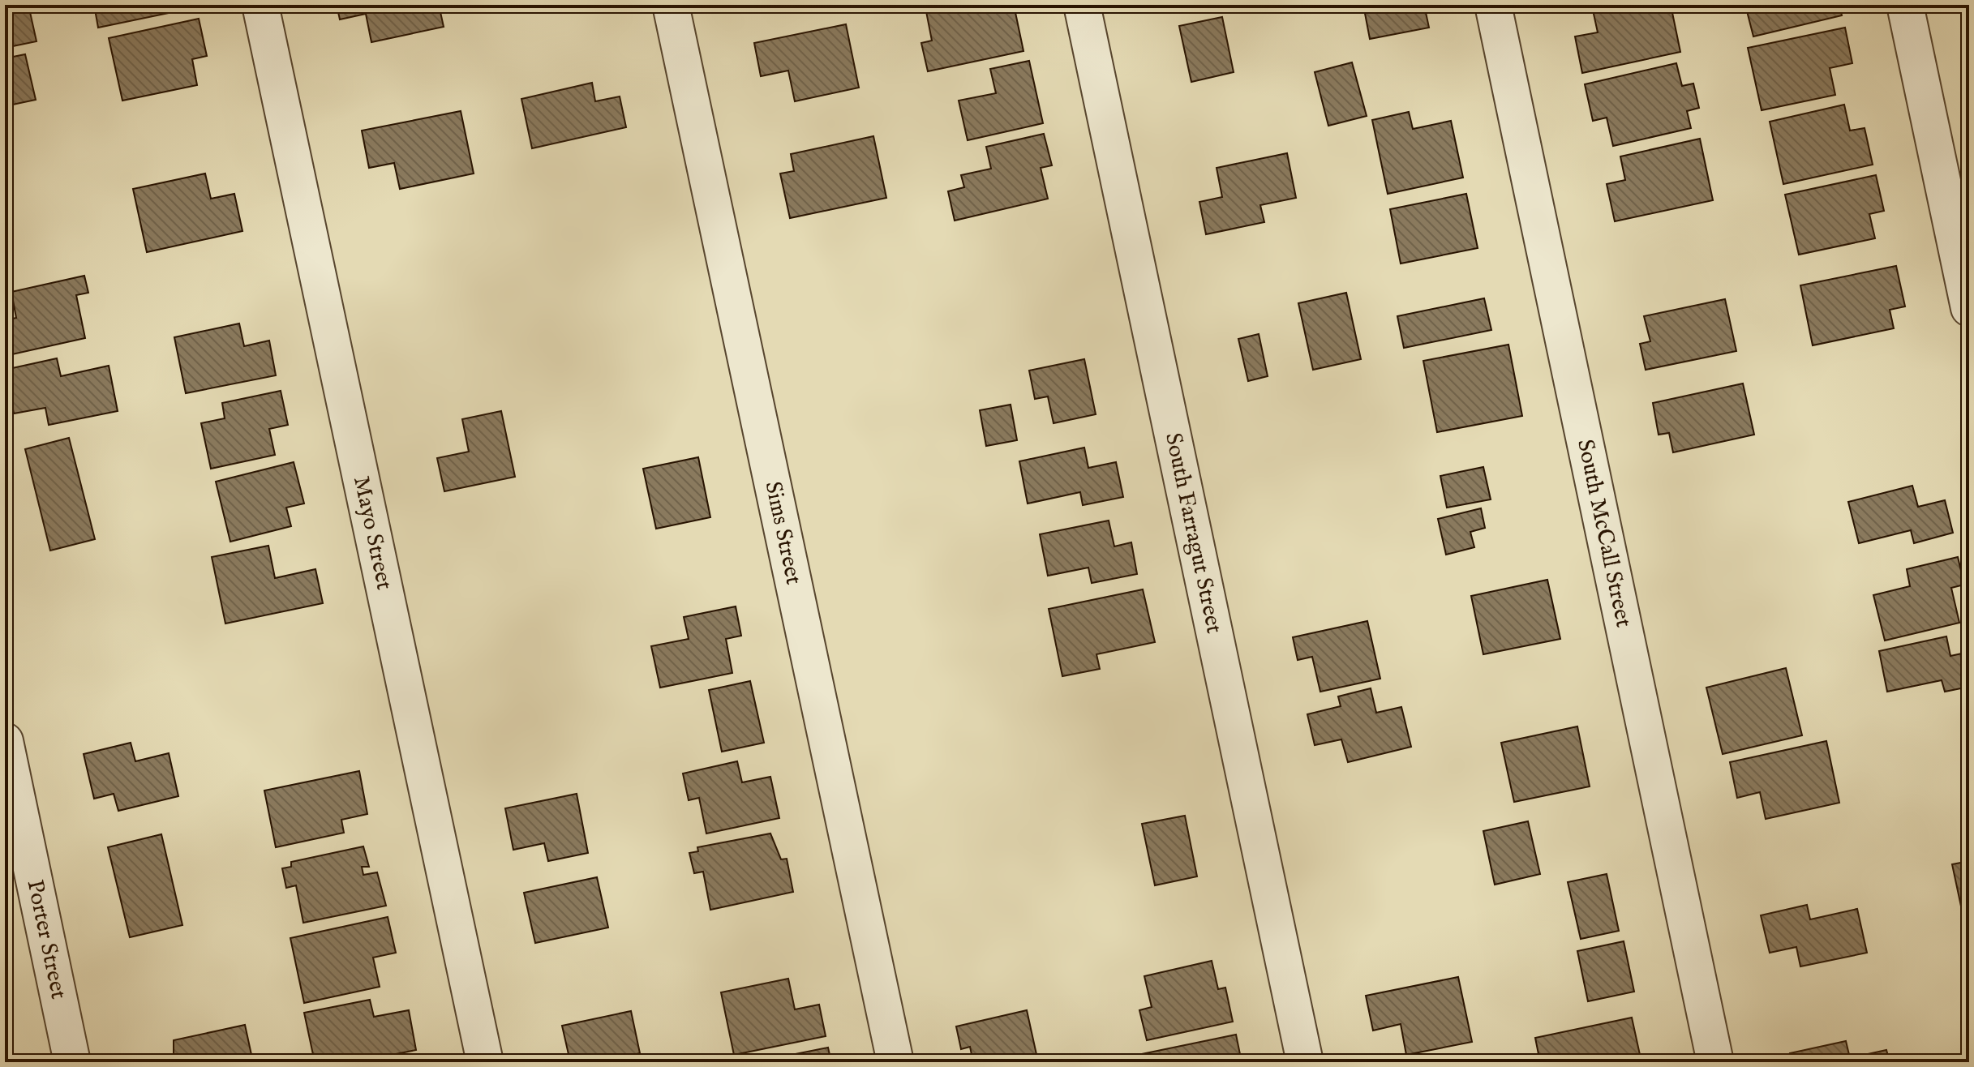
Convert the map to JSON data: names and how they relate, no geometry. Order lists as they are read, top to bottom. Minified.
{"streets":{"street":["Mayo Street","Sims Street","South Farragut Street","South McCall Street","Porter Street"]}}
